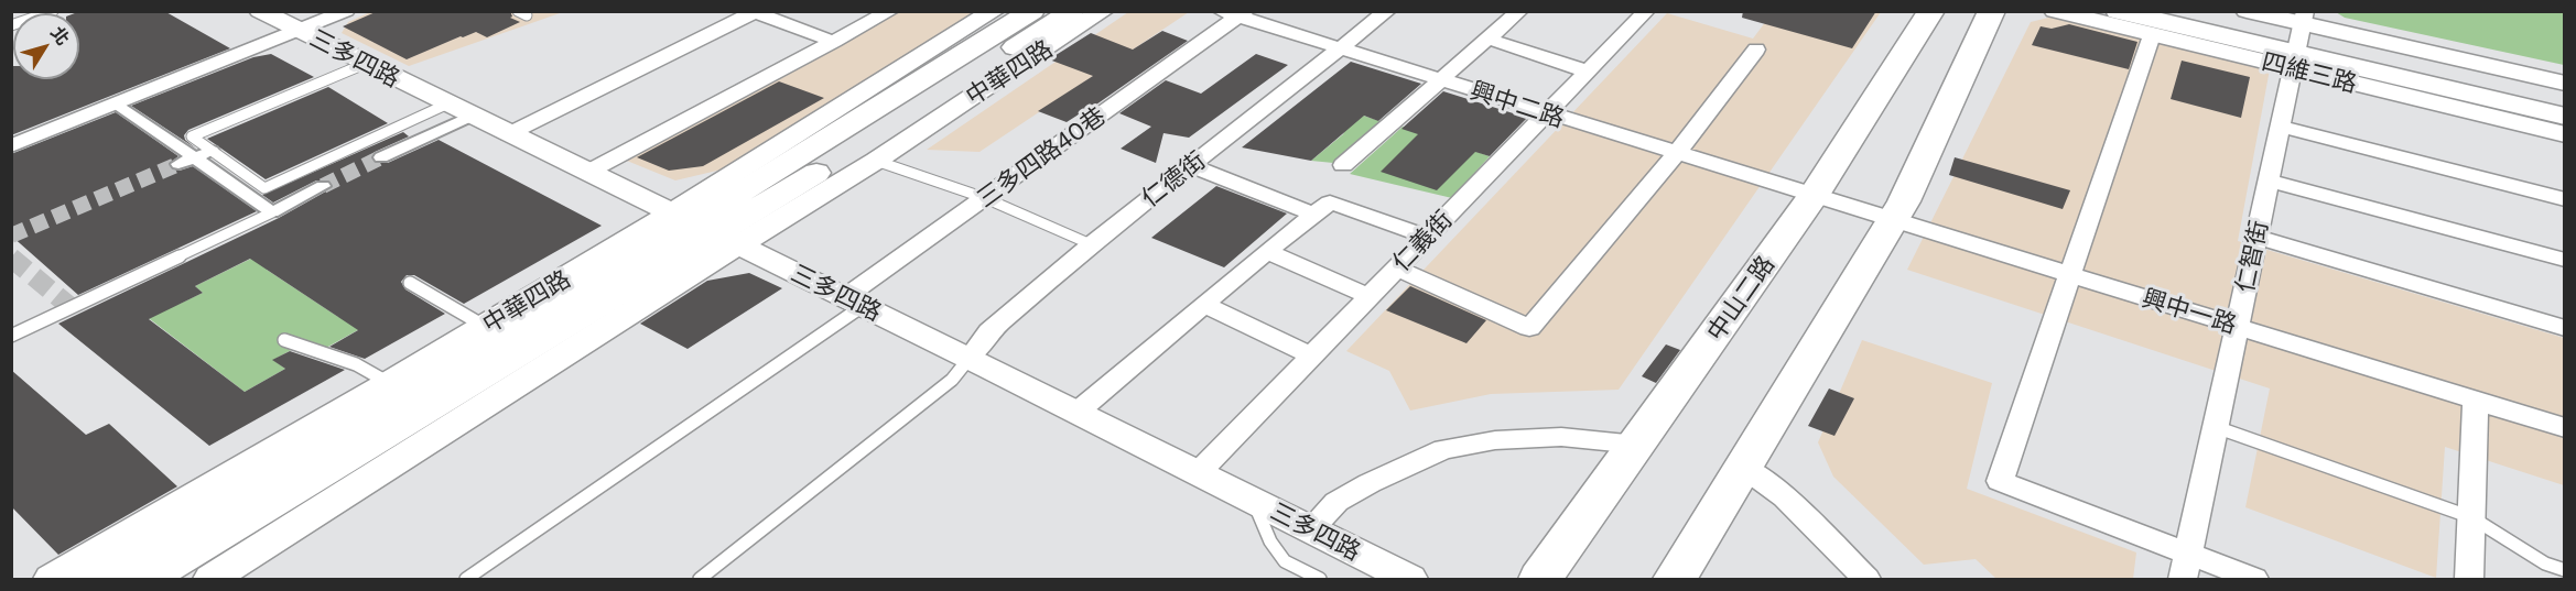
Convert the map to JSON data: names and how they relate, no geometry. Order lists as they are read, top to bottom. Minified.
{"streets":{"main road":["中華四路","四維三路","中山二路"],"street":["三多四路","興中二路","三多四路40巷","仁德街","仁義街","仁智街","興中一路"]},"crossings":[["三多四路","中華四路"],["三多四路","三多四路40巷"],["三多四路","仁德街"],["三多四路","仁義街"],["四維三路","仁智街"],["興中二路","三多四路40巷"],["興中二路","仁德街"],["興中二路","仁義街"],["興中二路","中山二路"],["興中二路","興中一路"],["仁智街","興中一路"],["中山二路","興中一路"]],"north":"top right"}
